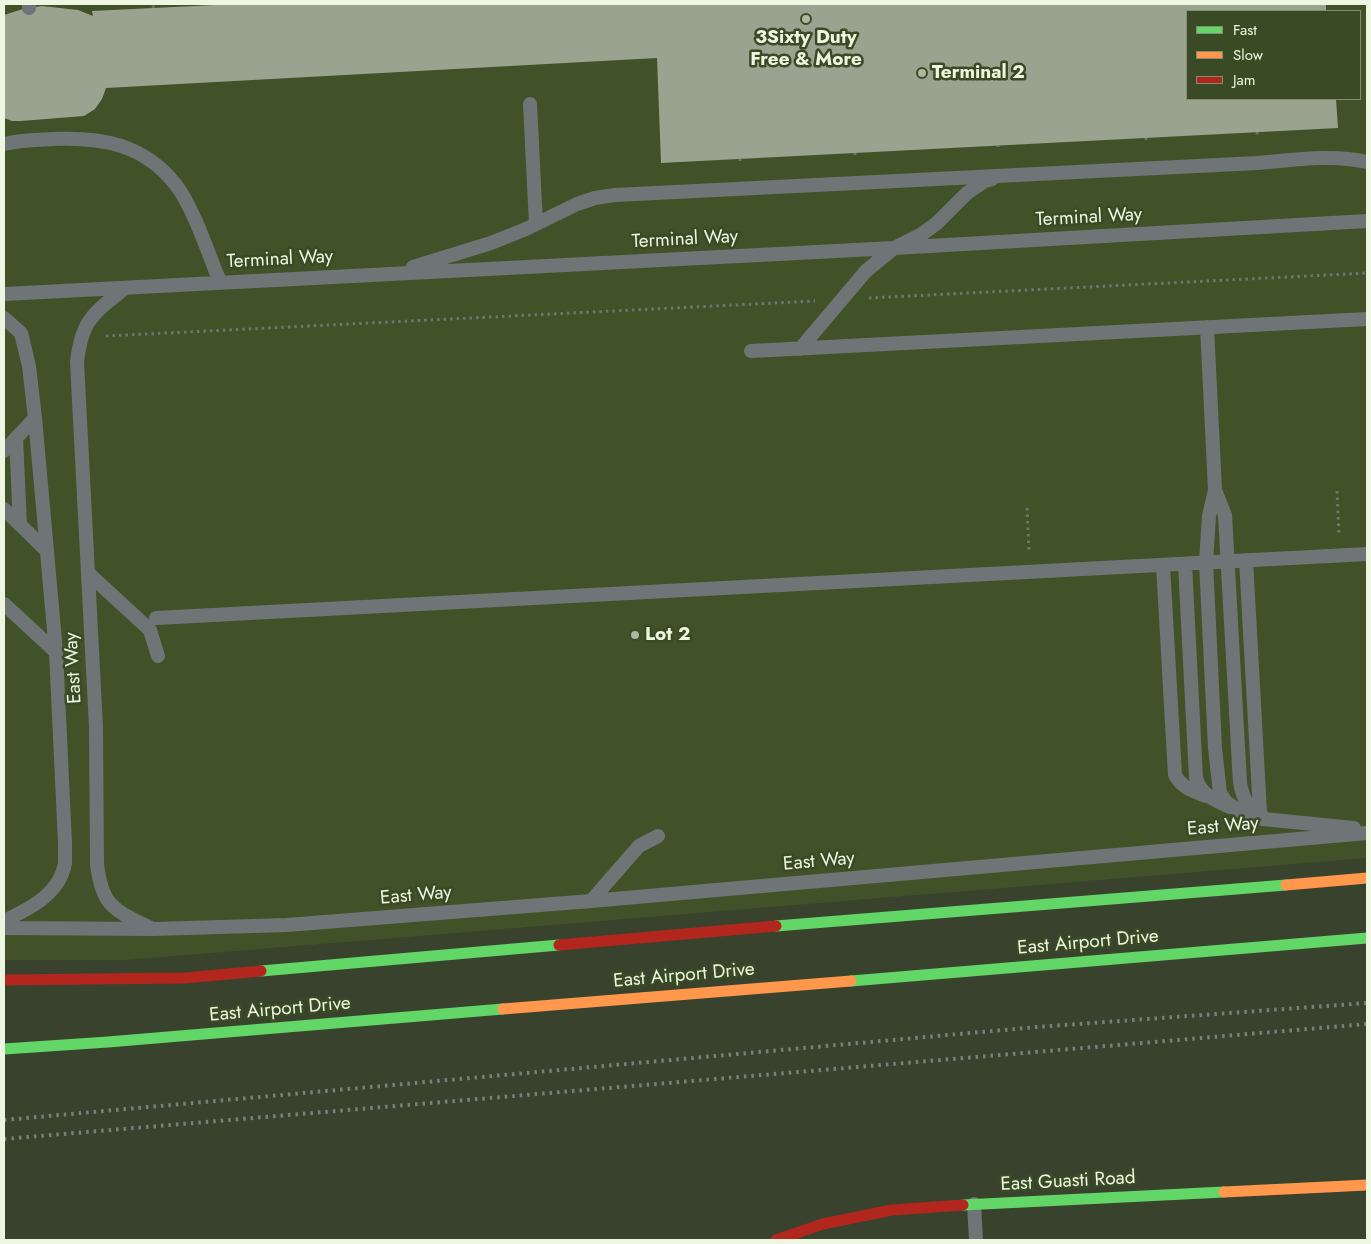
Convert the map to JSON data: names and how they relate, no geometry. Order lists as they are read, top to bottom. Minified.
{"streets":{"main road":["East Airport Drive","East Guasti Road"],"lane":["Terminal Way","East Way"]},"crossings":[["Terminal Way","East Way"]],"places":["3Sixty Duty Free & More","Terminal 2","Lot 2"],"legend":["Fast","Slow","Jam"]}
